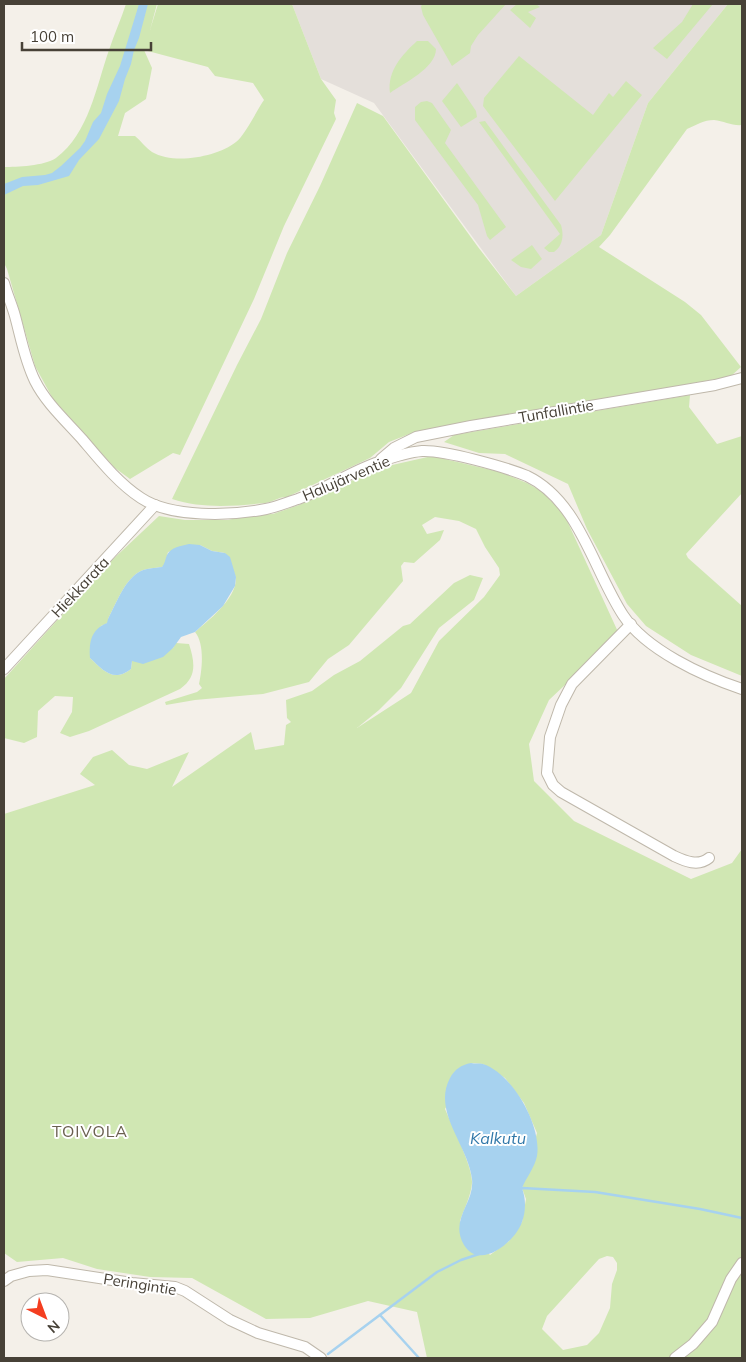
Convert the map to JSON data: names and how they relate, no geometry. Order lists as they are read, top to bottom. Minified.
{"streets":{"street":["Tunfallintie","Halujärventie","Hiekkarata","Peringintie"]},"crossings":[["Tunfallintie","Halujärventie"],["Halujärventie","Hiekkarata"]],"districts":["TOIVOLA"],"water":["Kalkutu"],"scale_bar":"100 m","north":"bottom right"}
